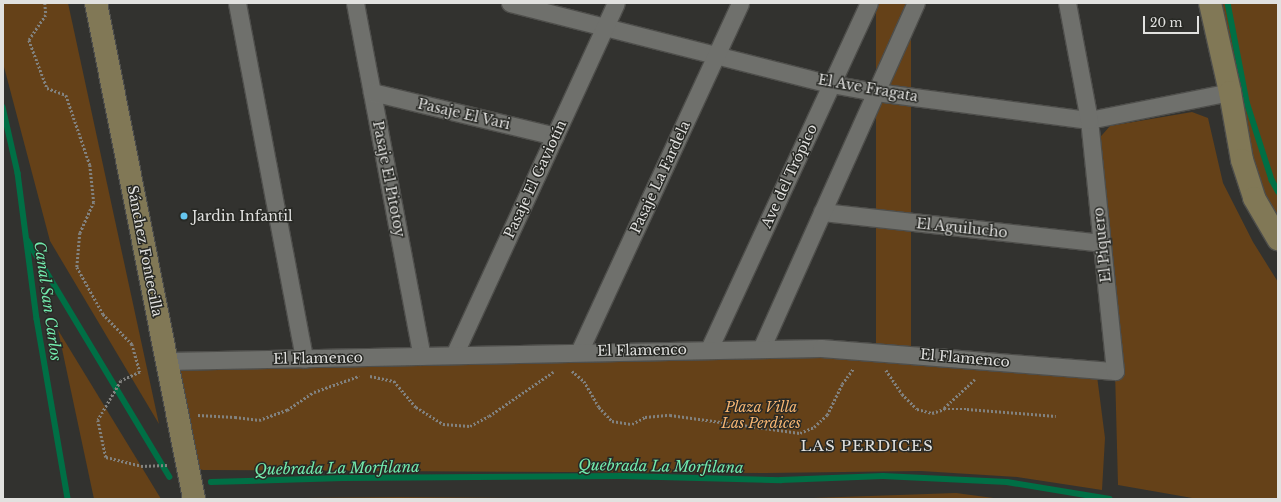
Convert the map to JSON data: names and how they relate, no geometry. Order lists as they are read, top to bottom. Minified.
{"streets":{"street":["El Ave Fragata","Pasaje El Vari","Ave del Trópico","Pasaje La Fardela","Pasaje El Pitotoy","Pasaje El Gaviotín","El Aguilucho","El Piquero","Sánchez Fontecilla","El Flamenco"]},"crossings":[["El Ave Fragata","Ave del Trópico"],["El Ave Fragata","Pasaje La Fardela"],["El Ave Fragata","Pasaje El Gaviotín"],["El Ave Fragata","El Piquero"],["Pasaje El Vari","Pasaje El Pitotoy"],["Pasaje El Vari","Pasaje El Gaviotín"],["Ave del Trópico","El Flamenco"],["Pasaje La Fardela","El Flamenco"],["Pasaje El Pitotoy","El Flamenco"],["Pasaje El Gaviotín","El Flamenco"],["El Aguilucho","El Piquero"],["El Piquero","El Flamenco"],["Sánchez Fontecilla","El Flamenco"]],"districts":["LAS PERDICES"],"water":["Canal San Carlos","Quebrada La Morfilana"],"parks":["Plaza Villa Las Perdices"],"places":["Jardin Infantil"],"scale_bar":"20 m"}
